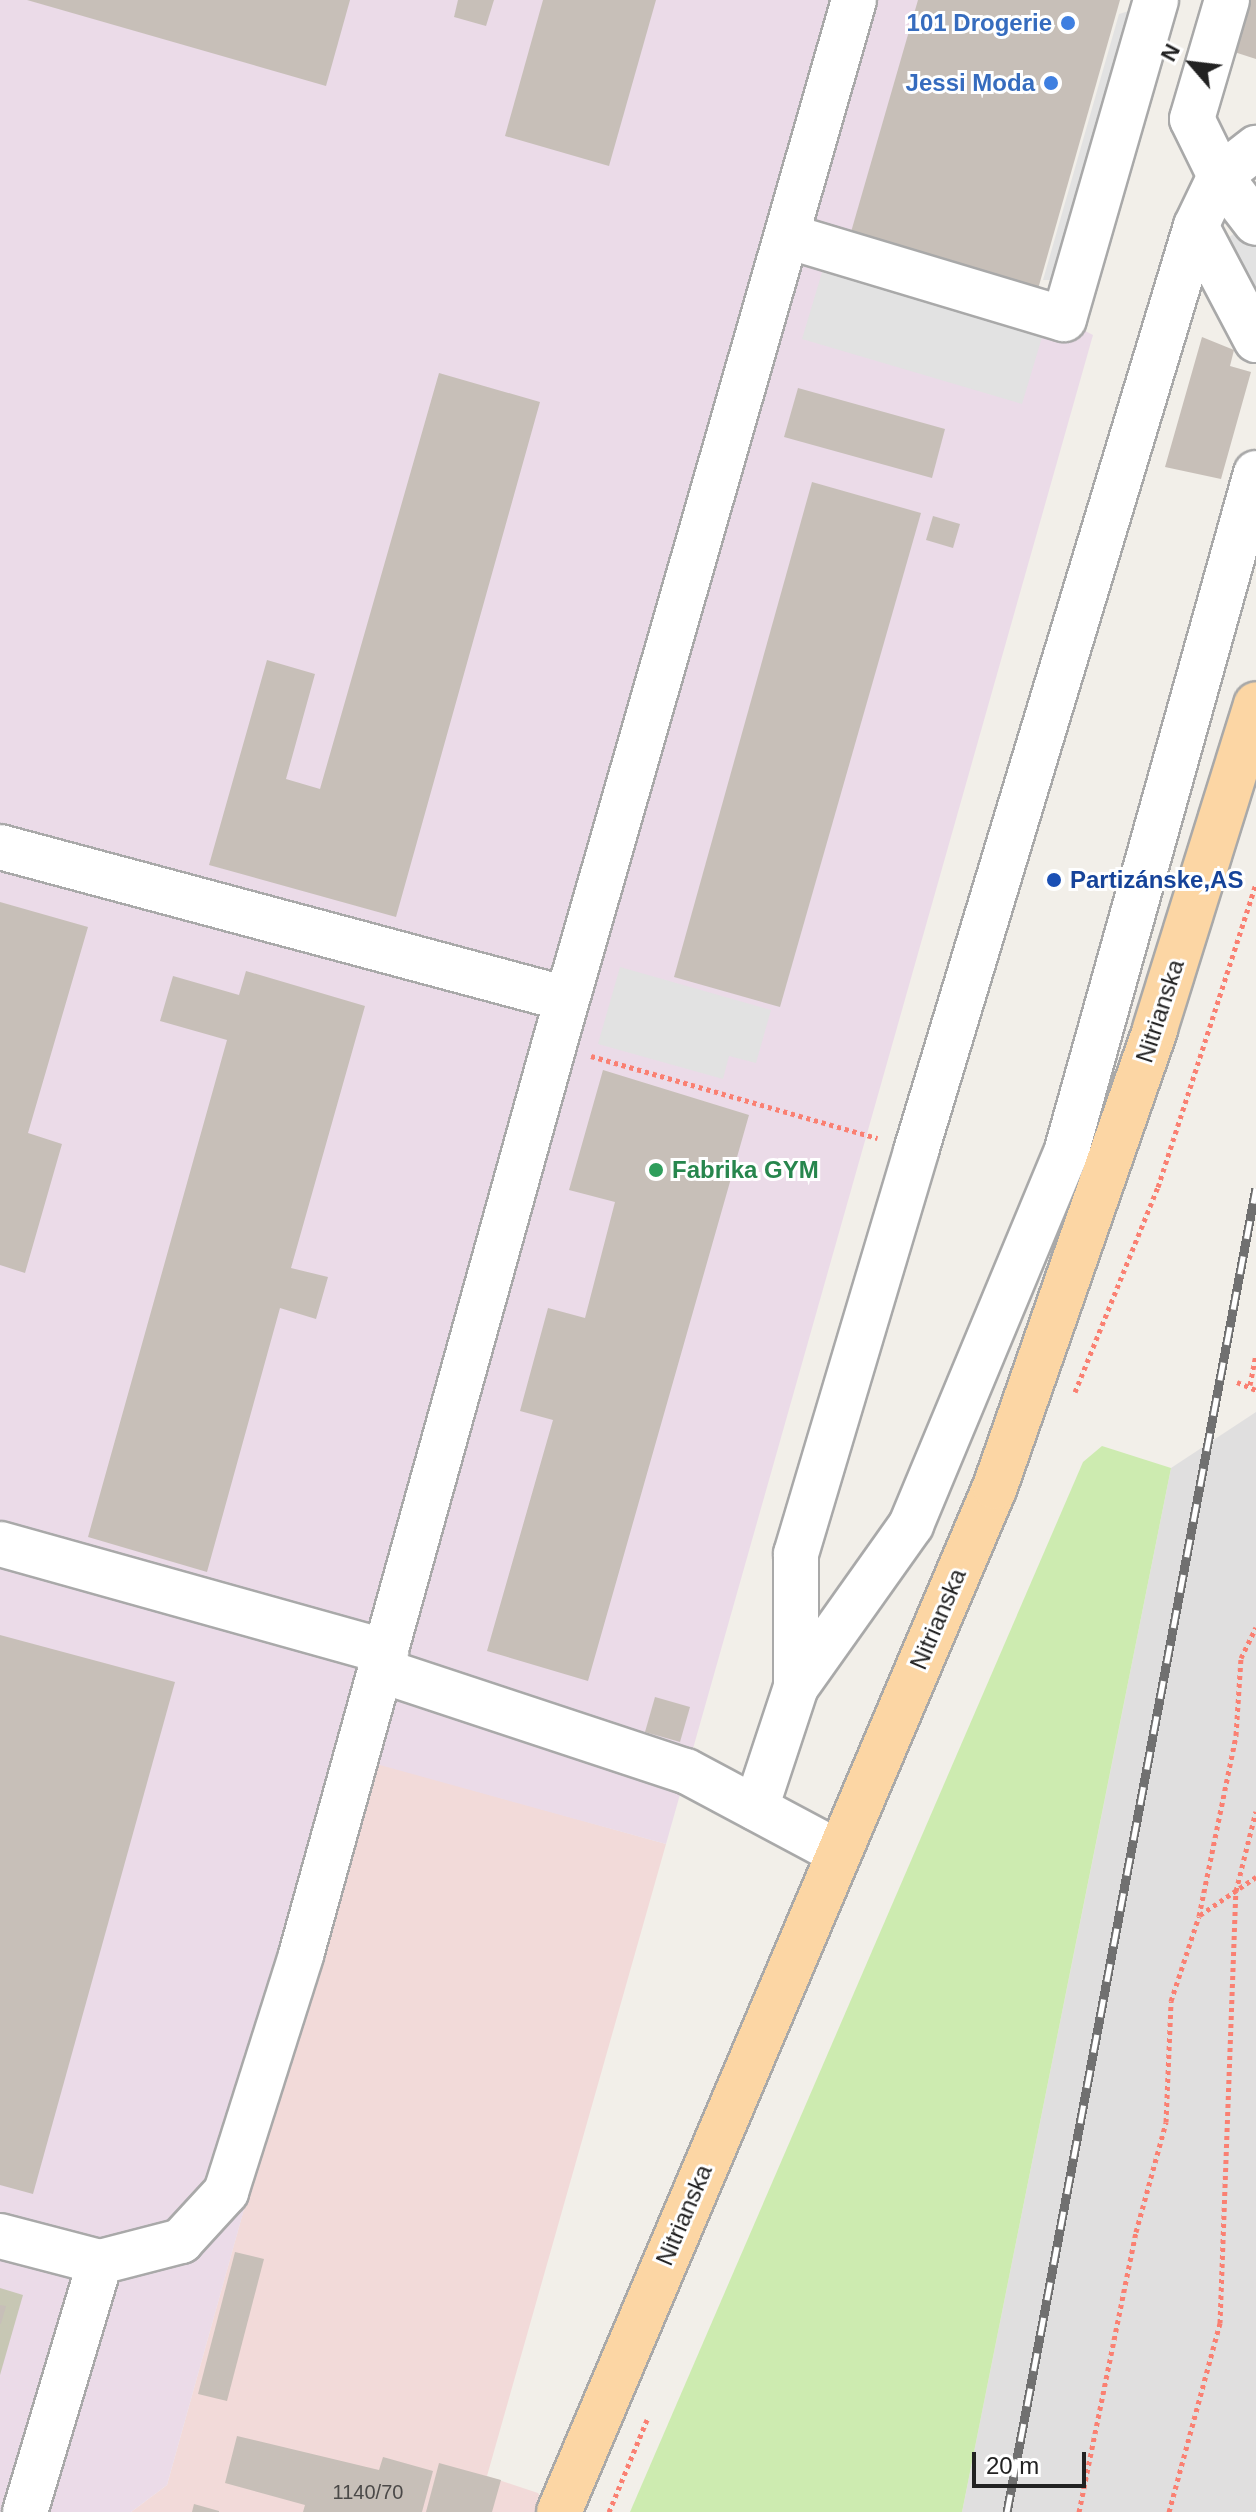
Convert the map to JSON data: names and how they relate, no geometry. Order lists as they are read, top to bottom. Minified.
{"streets":{"main road":["Nitrianska"]},"places":["101 Drogerie","Jessi Moda","Partizánske,AS","Fabrika GYM"],"house_numbers":["1140/70"],"scale_bar":"20 m","north":"top left"}
